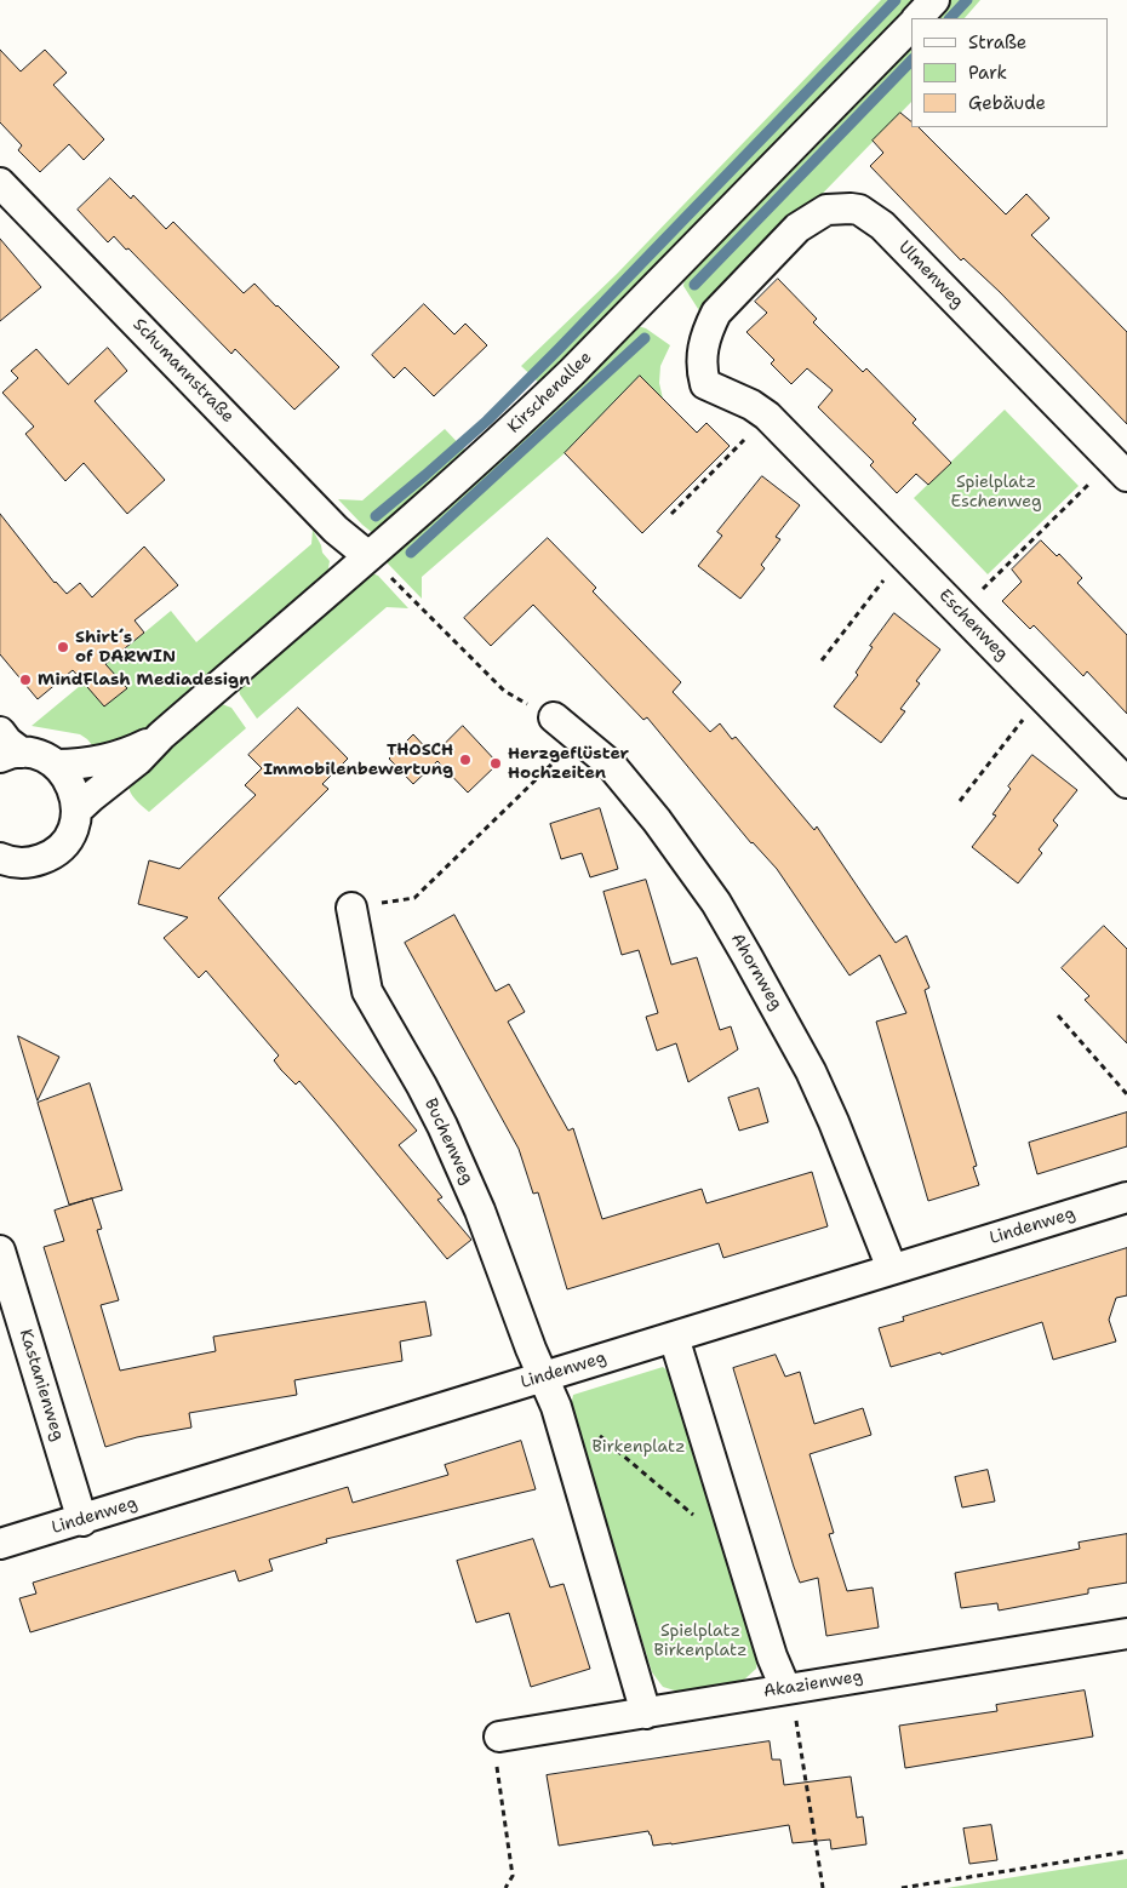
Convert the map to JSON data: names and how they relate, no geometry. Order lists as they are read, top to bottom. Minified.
{"streets":{"street":["Ulmenweg","Schumannstraße","Kirschenallee","Eschenweg","Ahornweg","Buchenweg","Lindenweg","Kastanienweg","Akazienweg"]},"crossings":[["Ulmenweg","Eschenweg"],["Schumannstraße","Kirschenallee"],["Ahornweg","Lindenweg"],["Buchenweg","Lindenweg"],["Lindenweg","Kastanienweg"]],"parks":["Spielplatz Eschenweg","Birkenplatz","Spielplatz Birkenplatz"],"places":["Shirt´s of DARWIN","MindFlash Mediadesign","THOSCH Immobilenbewertung","Herzgeflüster Hochzeiten"],"legend":["Straße","Park","Gebäude"]}
